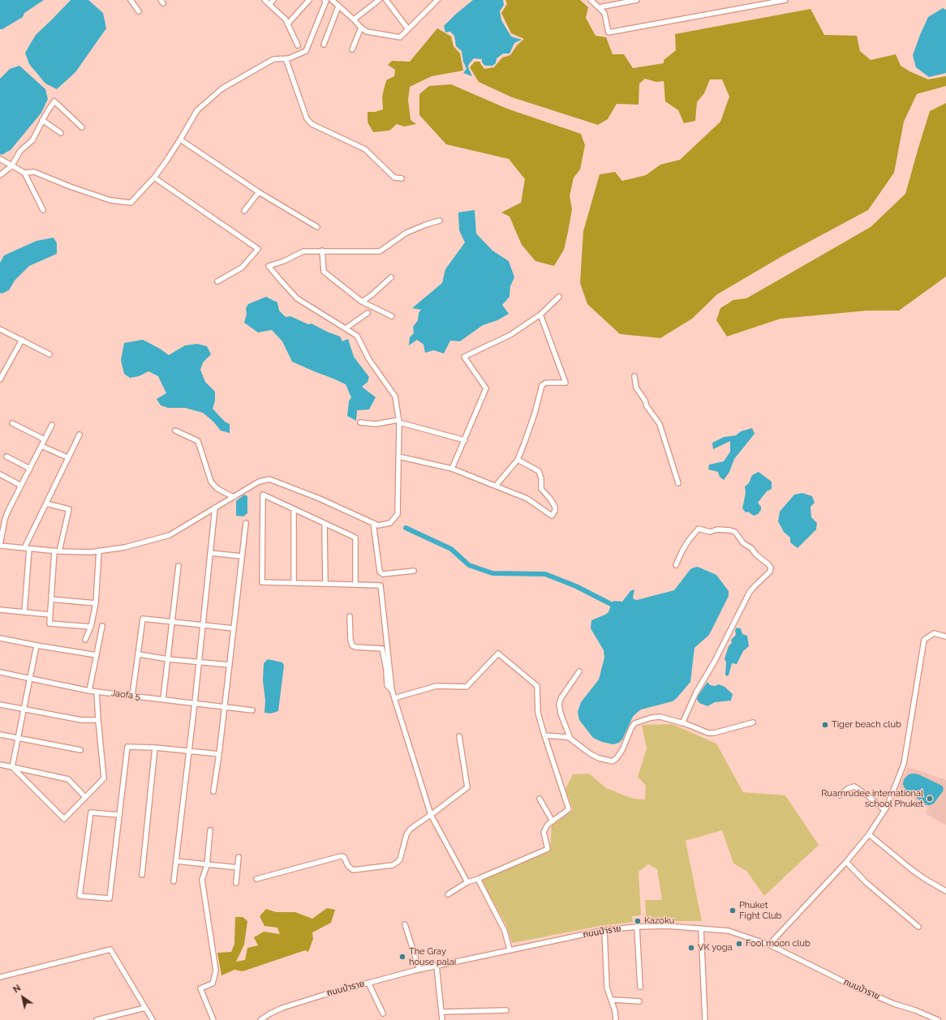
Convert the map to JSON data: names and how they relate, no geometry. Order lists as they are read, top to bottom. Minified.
{"streets":{"street":["Jaofa 5","ถนนป่าราย"]},"places":["Tiger beach club","Ruamrudee international school Phuket","Phuket Fight Club","Kazoku","Fool moon club","VK yoga","The Gray house palai"],"north":"top left"}
